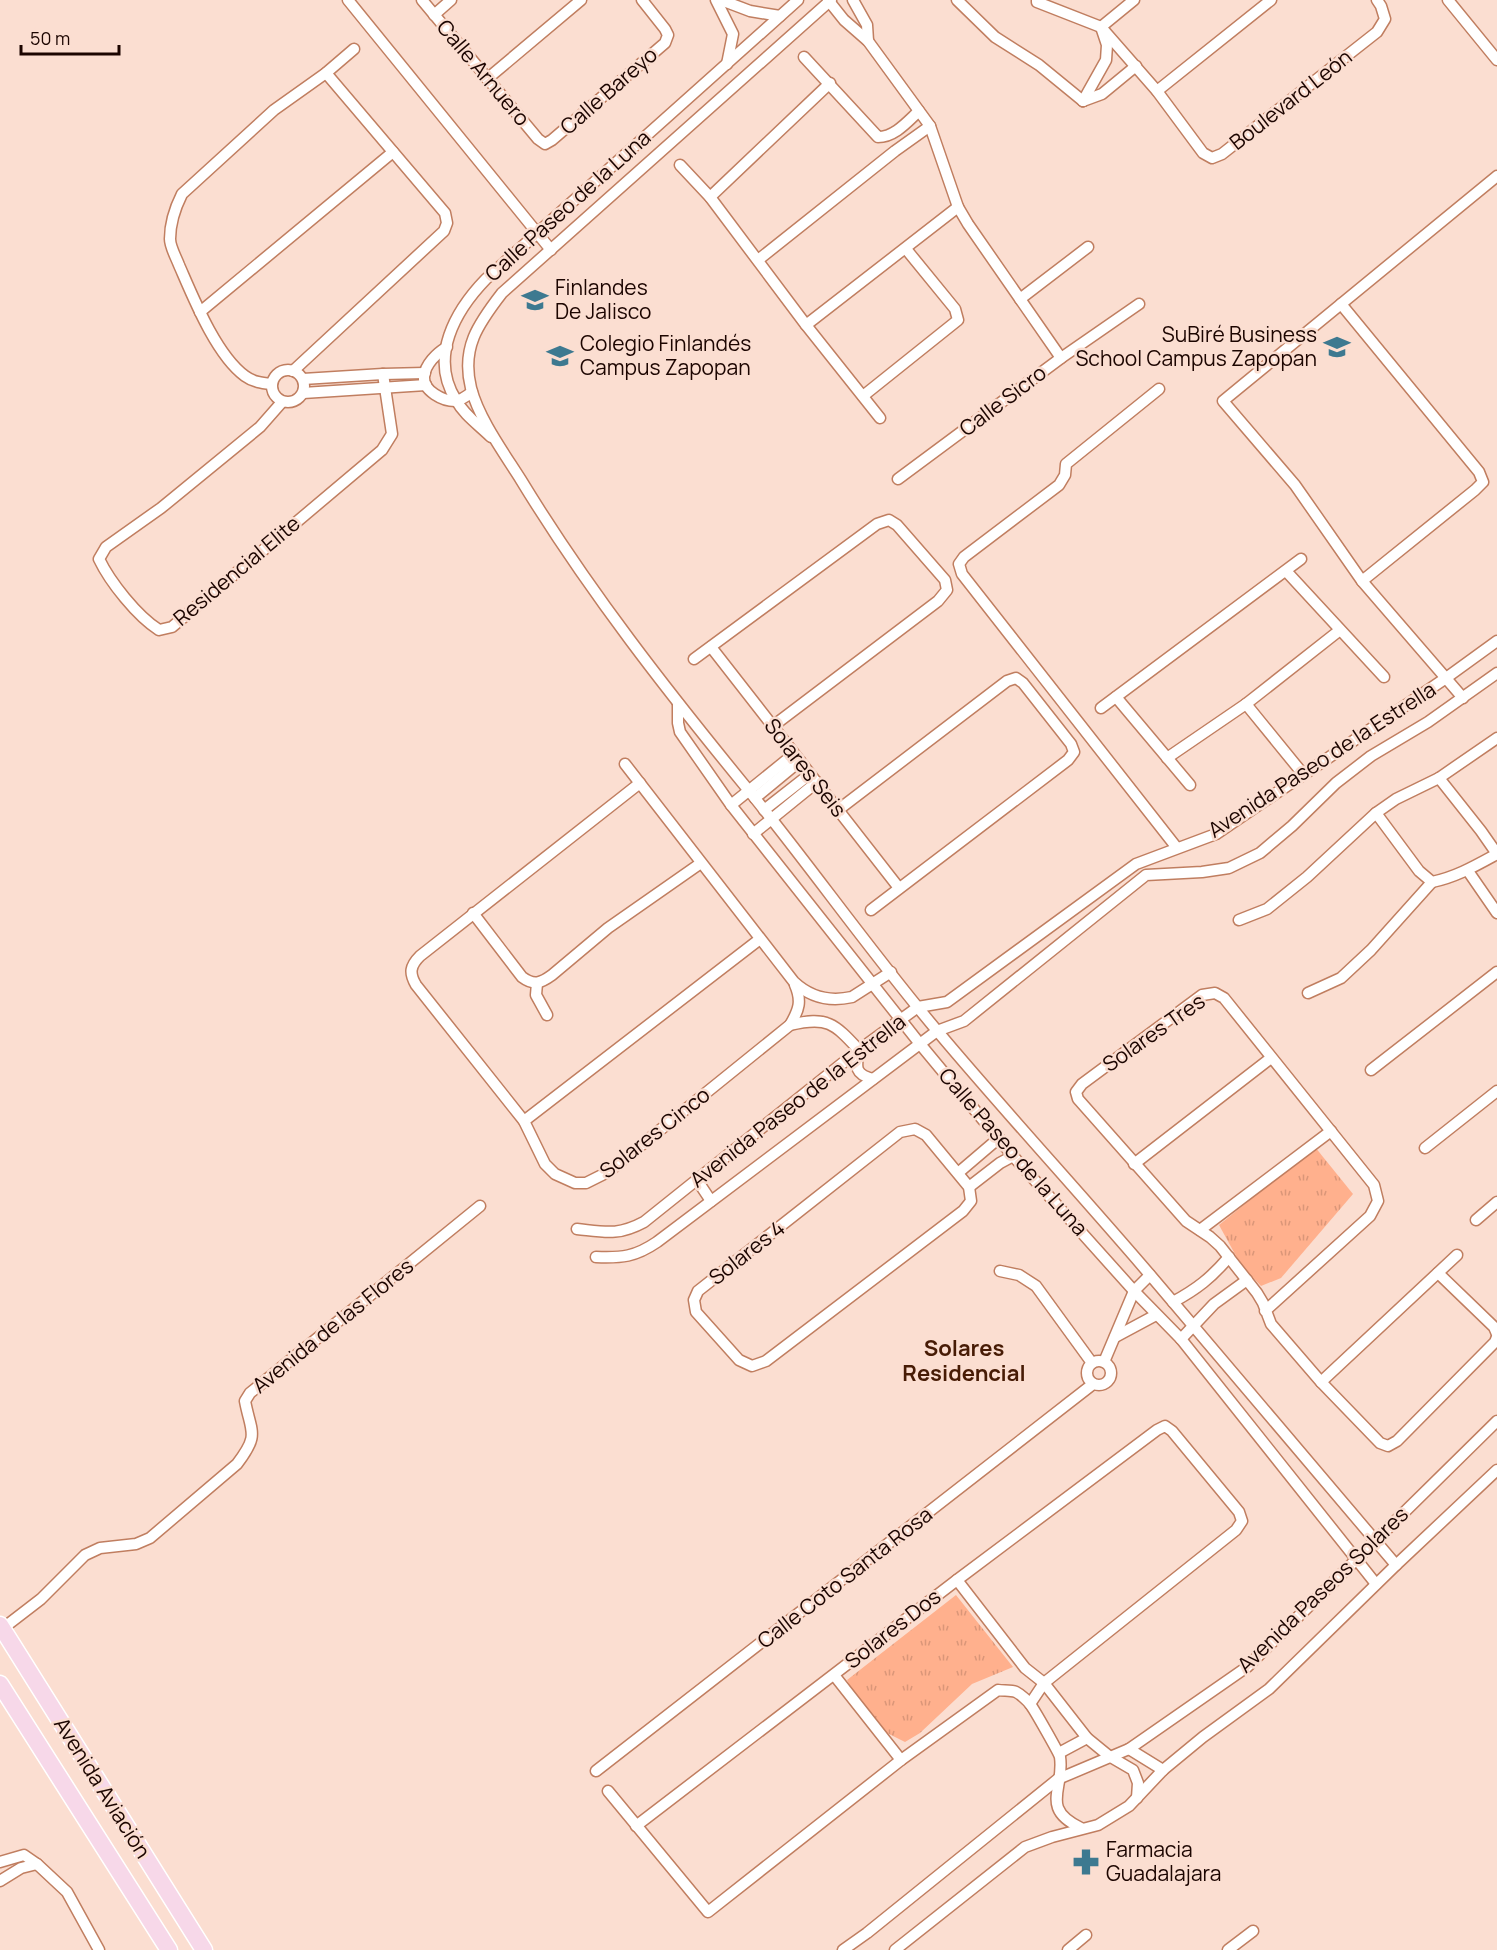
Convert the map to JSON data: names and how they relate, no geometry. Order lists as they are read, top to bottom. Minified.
{"streets":{"main road":["Avenida Aviación"],"street":["Calle Arnuero","Calle Bareyo","Boulevard León","Calle Paseo de la Luna","Calle Sicro","Residencial Elite","Avenida Paseo de la Estrella","Solares Seis","Solares Tres","Solares Cinco","Solares 4","Avenida de las Flores","Calle Coto Santa Rosa","Avenida Paseos Solares","Solares Dos"]},"crossings":[["Calle Arnuero","Calle Bareyo"],["Calle Paseo de la Luna","Avenida Paseo de la Estrella"],["Calle Paseo de la Luna","Calle Coto Santa Rosa"],["Calle Paseo de la Luna","Avenida Paseos Solares"],["Avenida de las Flores","Avenida Aviación"],["Avenida Paseos Solares","Solares Dos"]],"districts":["Solares Residencial"],"places":{"school or university":["Finlandes De Jalisco","SuBiré Business School Campus Zapopan","Colegio Finlandés Campus Zapopan"],"pharmacy":["Farmacia Guadalajara"]},"scale_bar":"50 m"}
